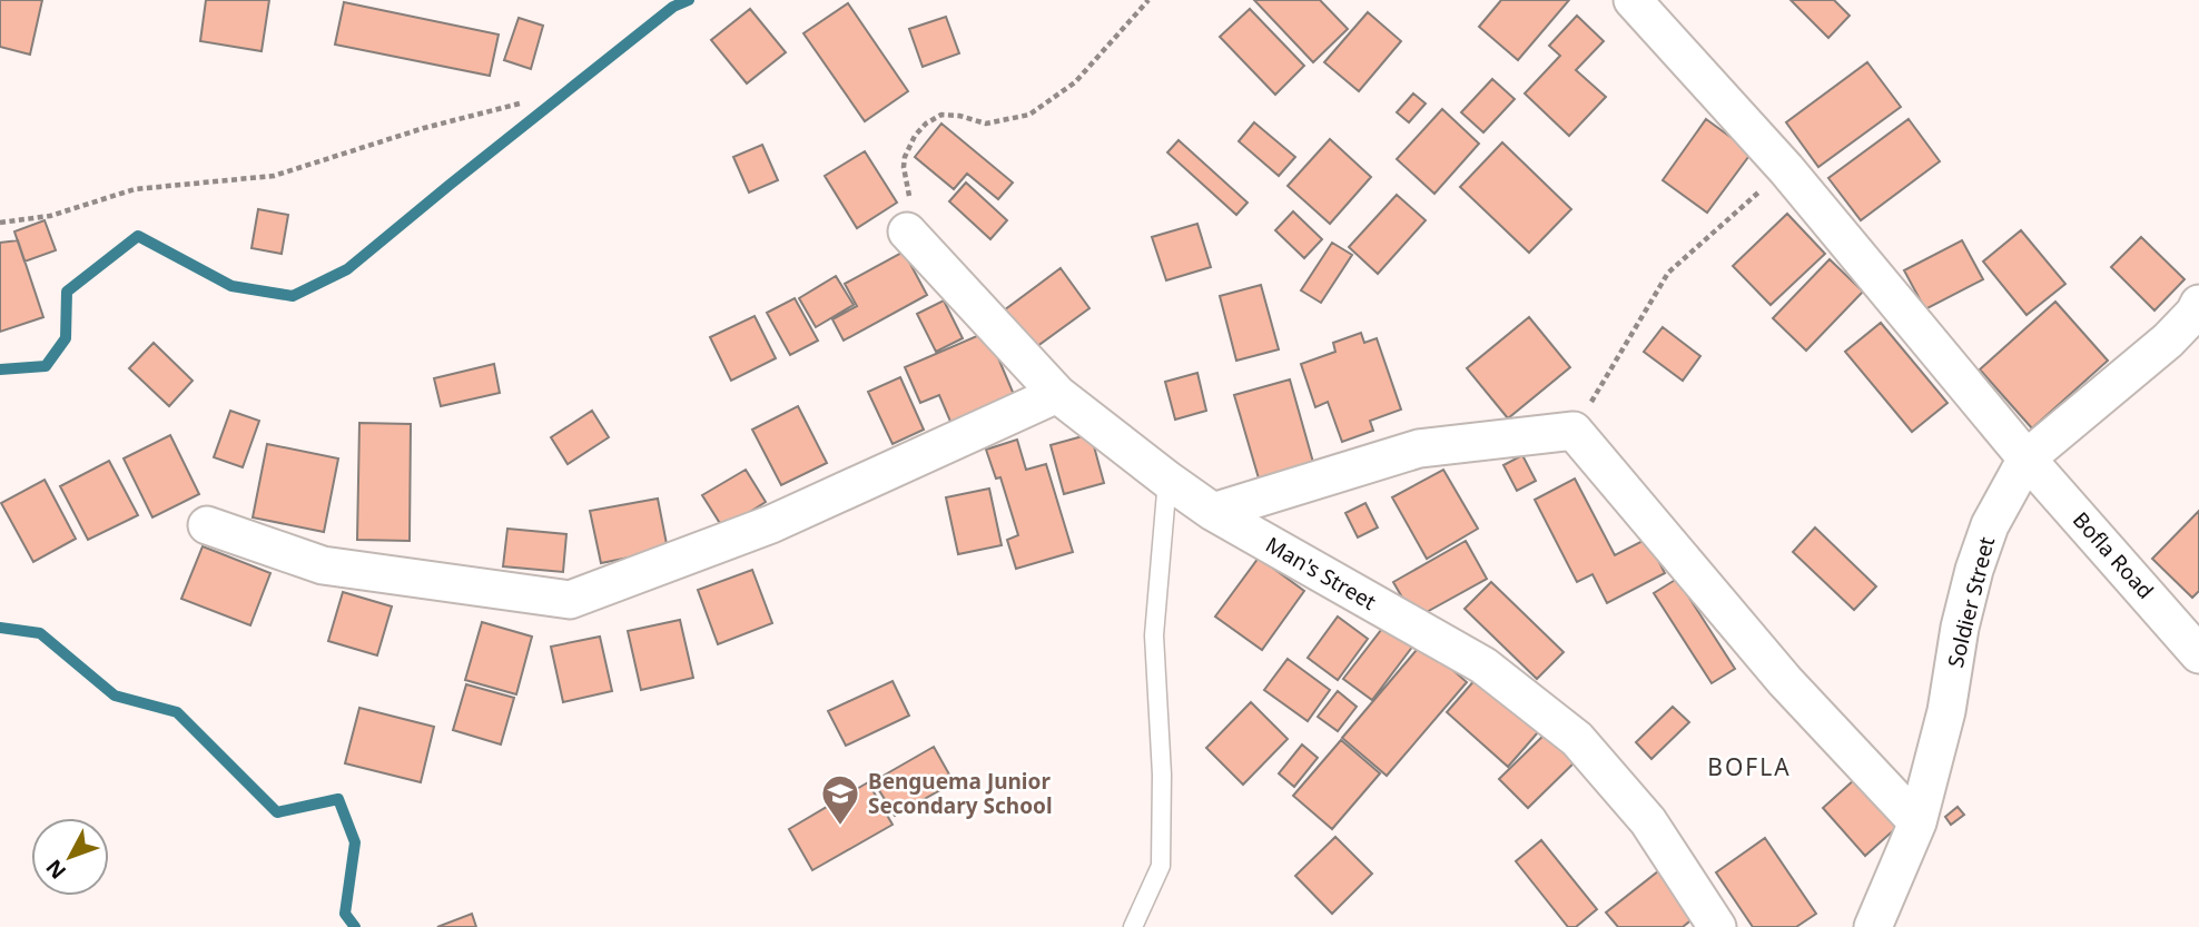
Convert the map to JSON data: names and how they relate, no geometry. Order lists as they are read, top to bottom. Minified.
{"streets":{"street":["Bofla Road","Man's Street","Soldier Street"]},"crossings":[["Bofla Road","Soldier Street"]],"districts":["BOFLA"],"places":{"school or university":["Benguema Junior Secondary School"]},"north":"bottom left"}
